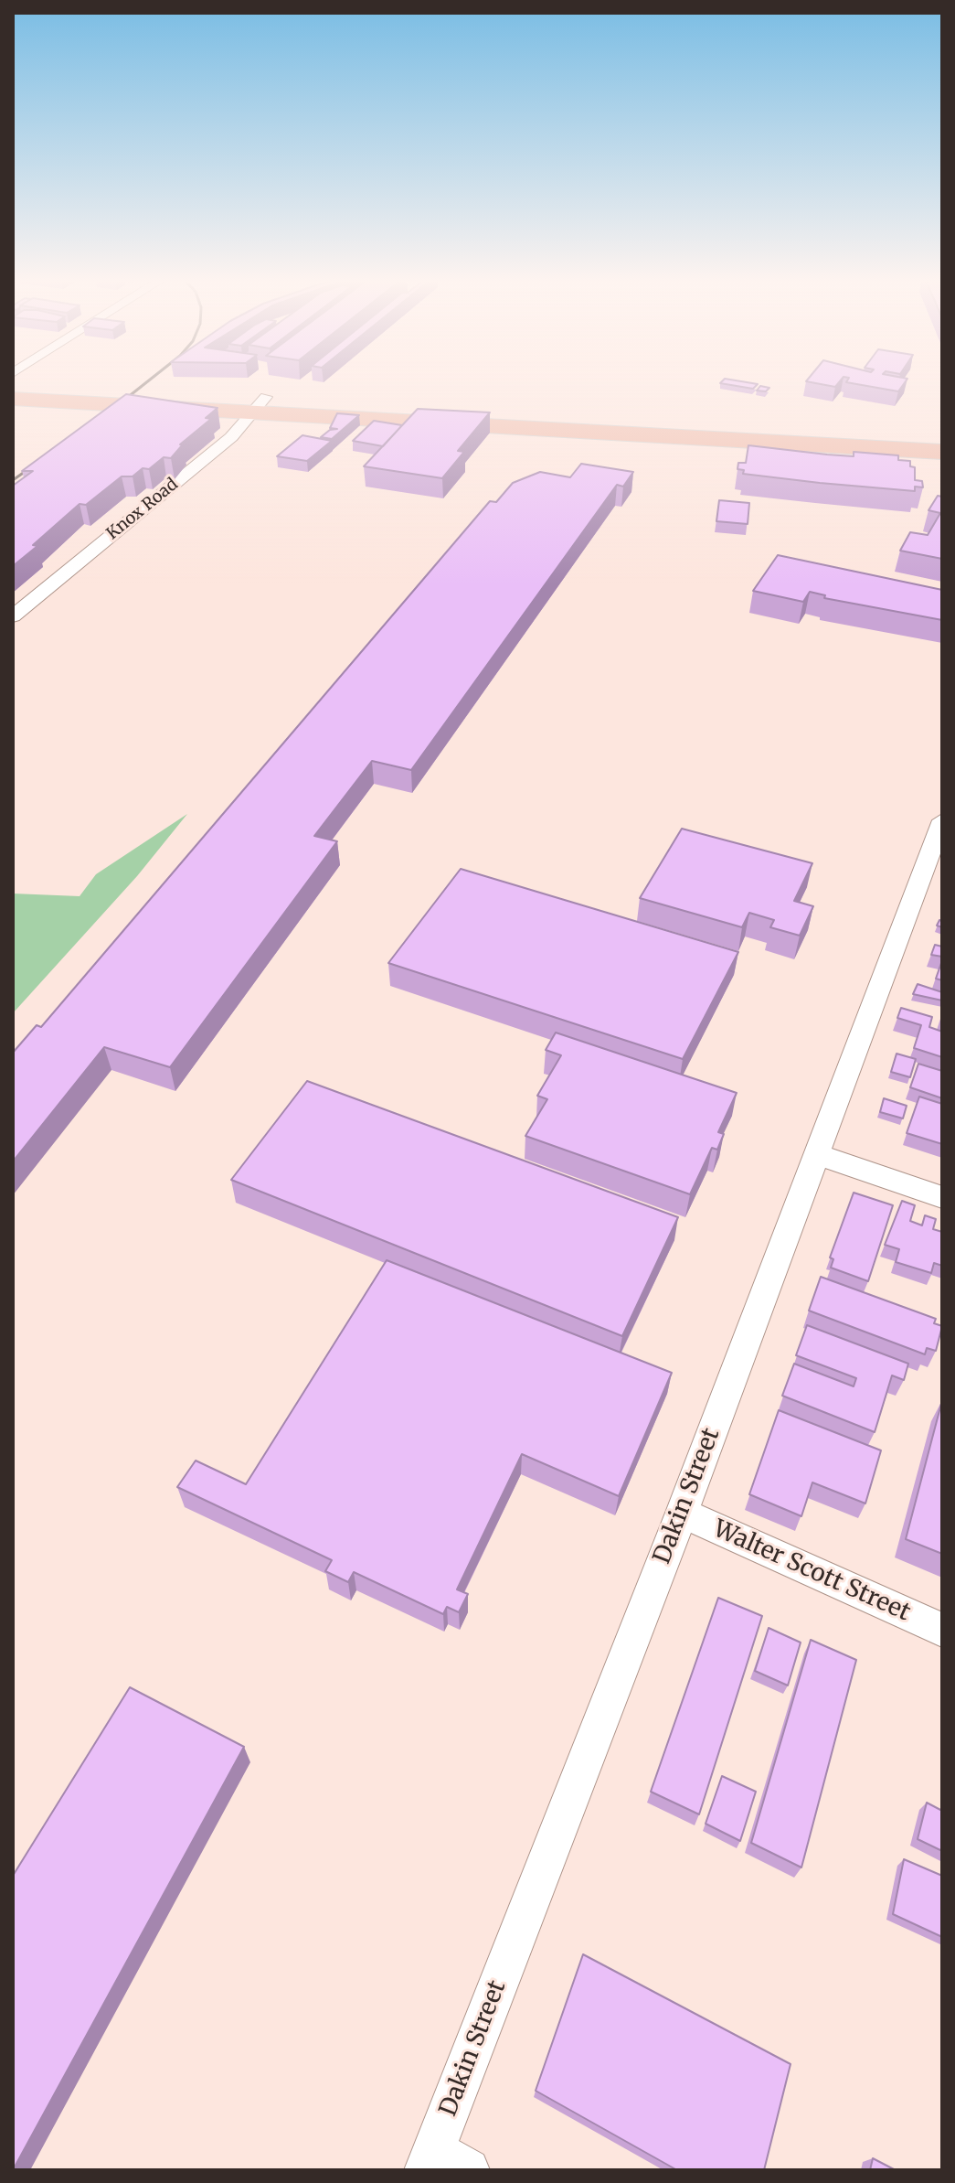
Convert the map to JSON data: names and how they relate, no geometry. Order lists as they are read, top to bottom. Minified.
{"streets":{"street":["Knox Road","Dakin Street","Walter Scott Street"]},"crossings":[["Dakin Street","Walter Scott Street"]]}
